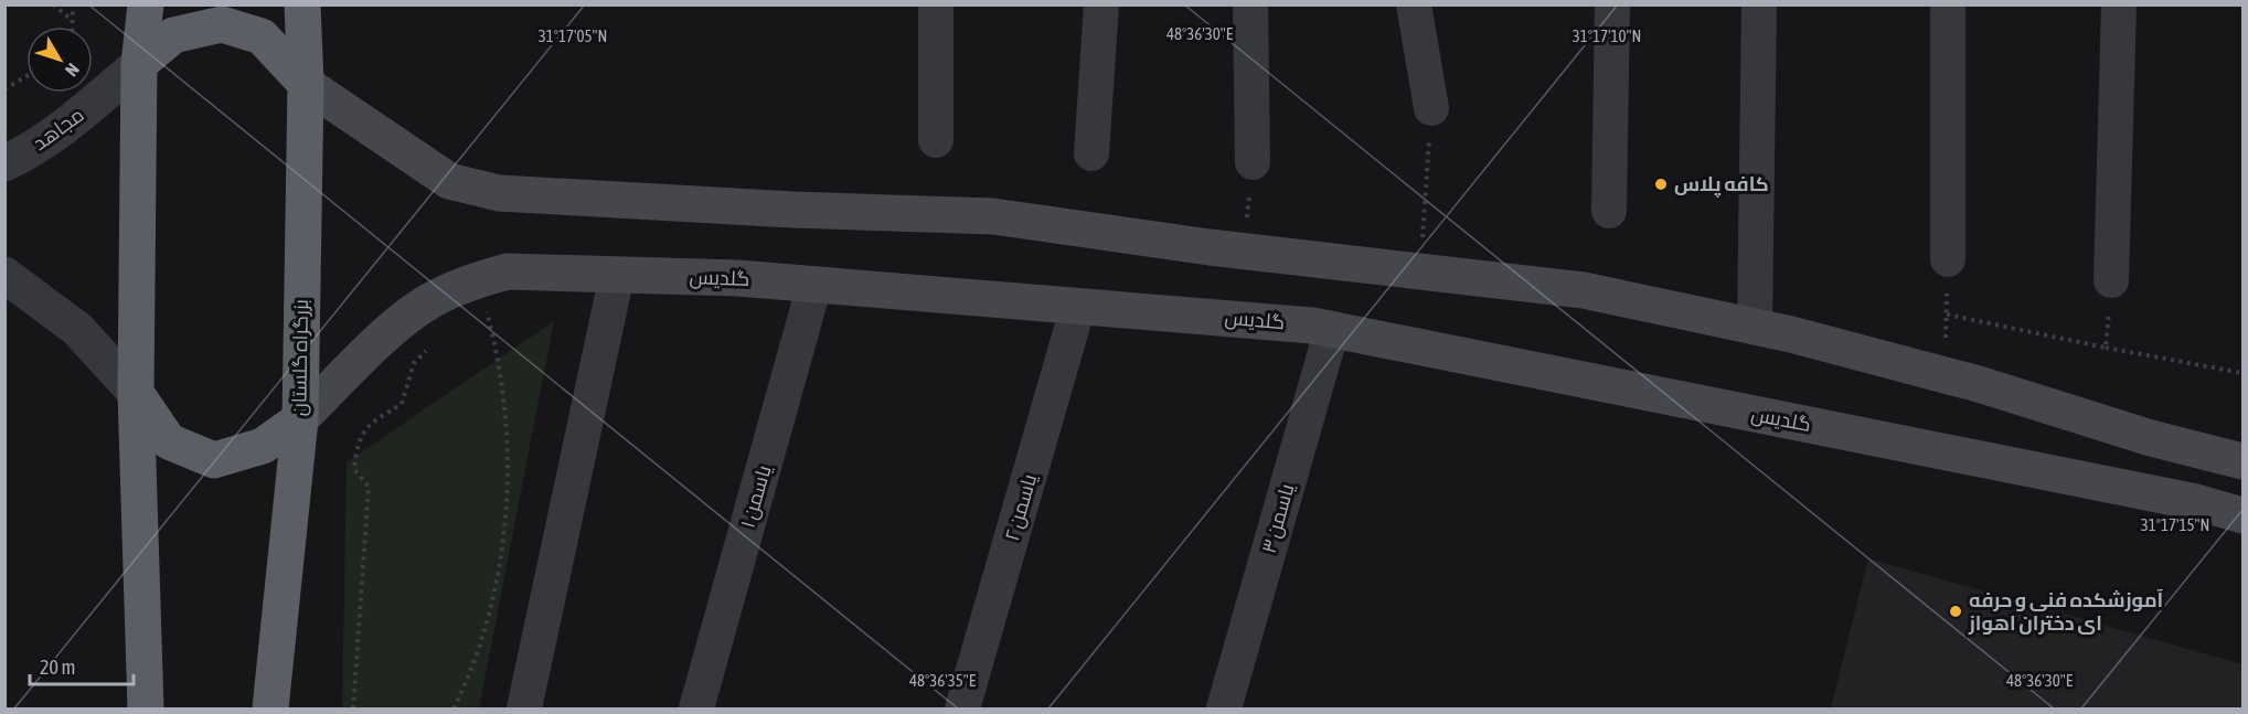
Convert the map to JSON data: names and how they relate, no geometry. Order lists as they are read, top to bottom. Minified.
{"streets":{"highway":["بزرگراه گلستان"],"main road":["گلدیس"],"street":["مجاهد","یاسمن ۱","یاسمن ۲","یاسمن ۳"]},"crossings":[["گلدیس","بزرگراه گلستان"],["گلدیس","یاسمن ۱"],["گلدیس","یاسمن ۲"],["گلدیس","یاسمن ۳"]],"places":["کافه پلاس","آموزشکده فنی و حرفه ای دختران اهواز"],"scale_bar":"20 m","north":"bottom right","coordinates":["48°36'30\"E","31°17'05\"N","31°17'10\"N","31°17'15\"N","48°36'35\"E"]}
